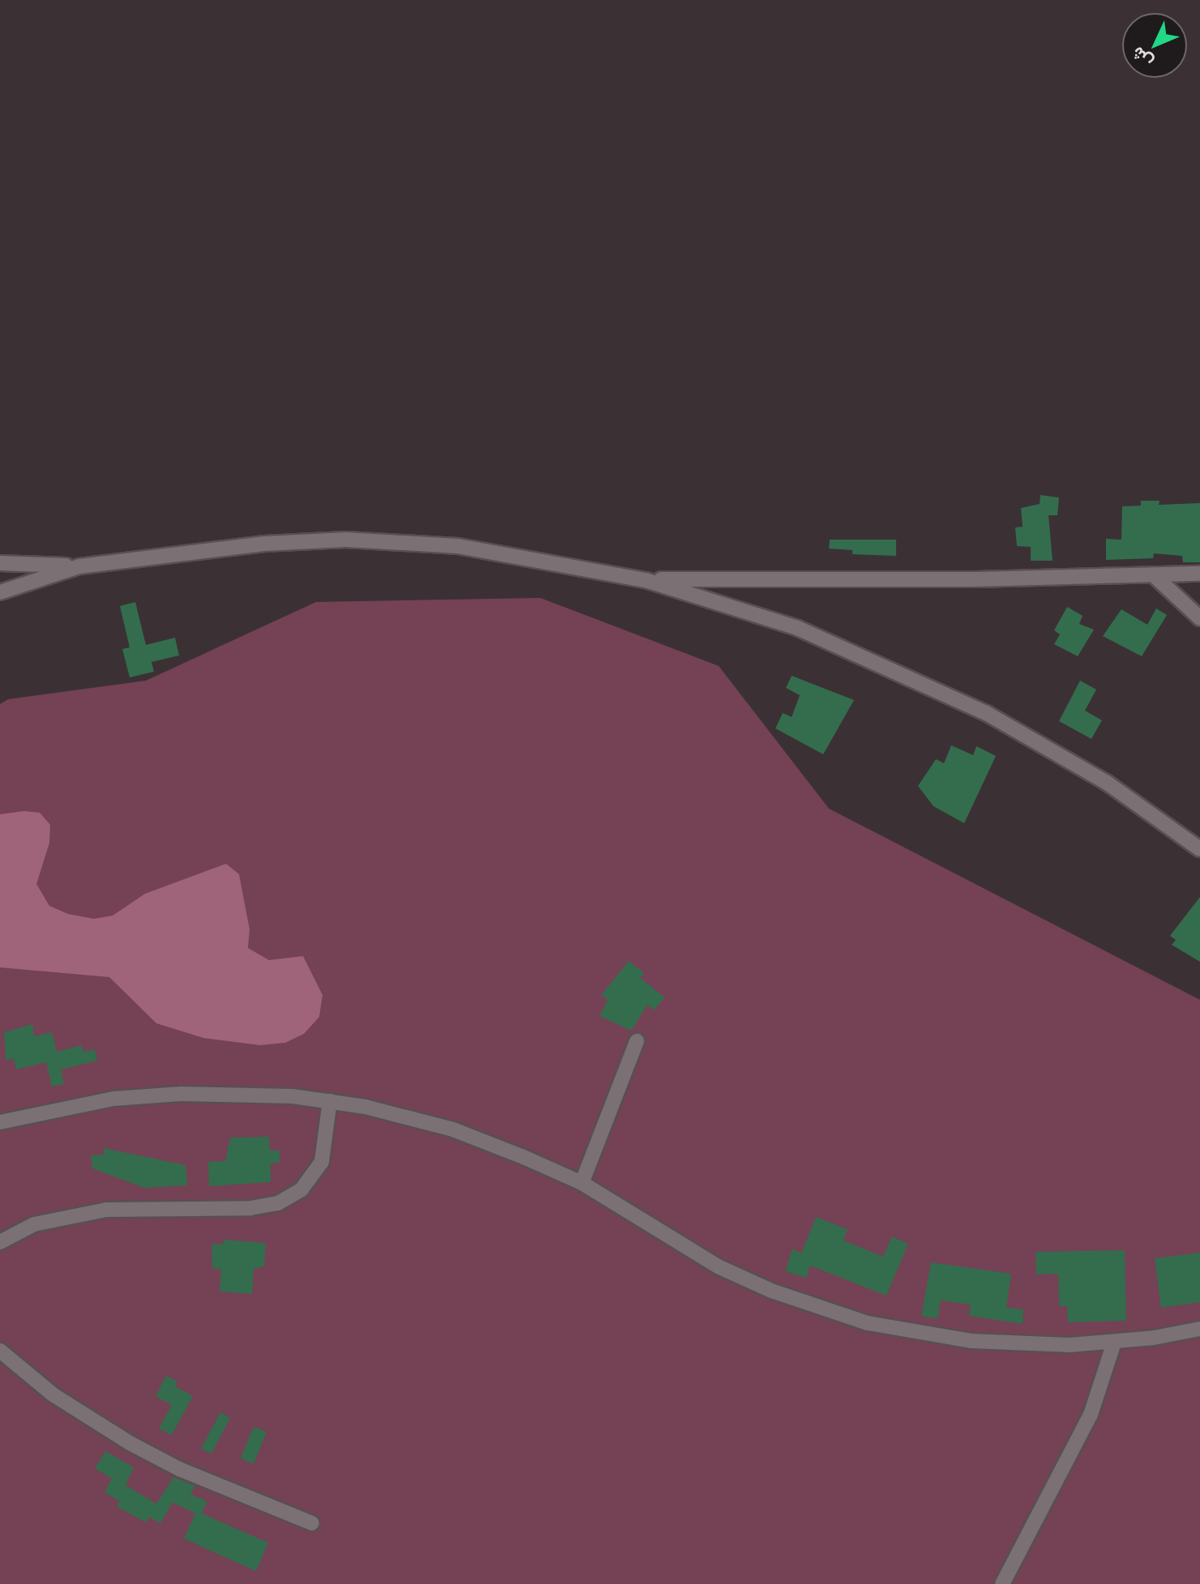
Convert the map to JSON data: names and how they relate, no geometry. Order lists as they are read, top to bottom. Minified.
{"north":"bottom left"}
